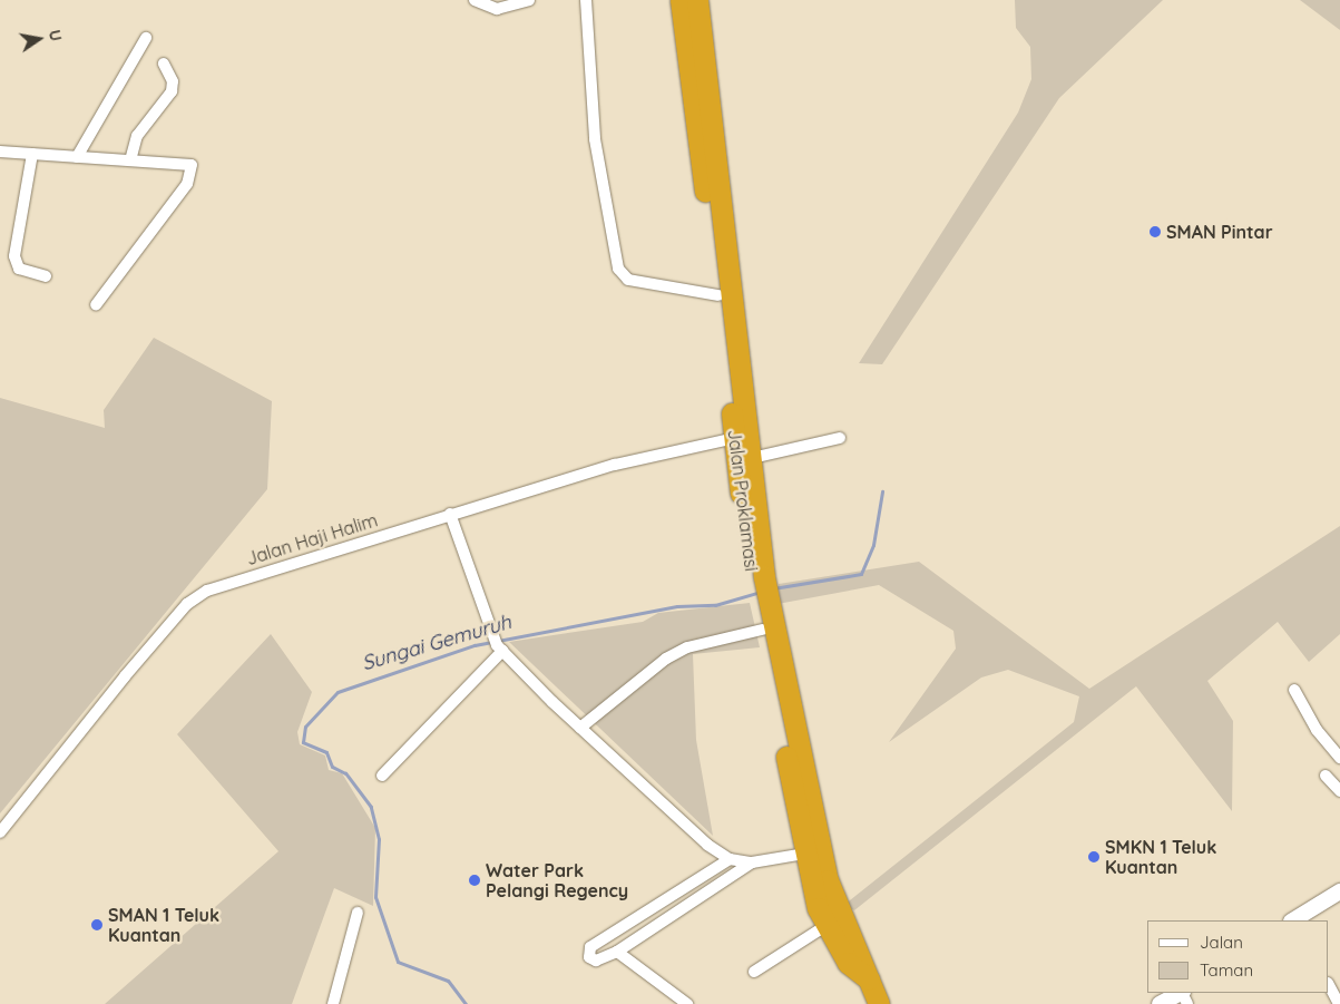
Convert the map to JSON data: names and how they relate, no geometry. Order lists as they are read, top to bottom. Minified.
{"streets":{"highway":["Jalan Proklamasi"],"street":["Jalan Haji Halim"]},"crossings":[["Jalan Proklamasi","Jalan Haji Halim"]],"water":["Sungai Gemuruh"],"places":["SMAN Pintar","SMKN 1 Teluk Kuantan","Water Park Pelangi Regency","SMAN 1 Teluk Kuantan"],"legend":["Jalan","Taman"],"north":"right"}
